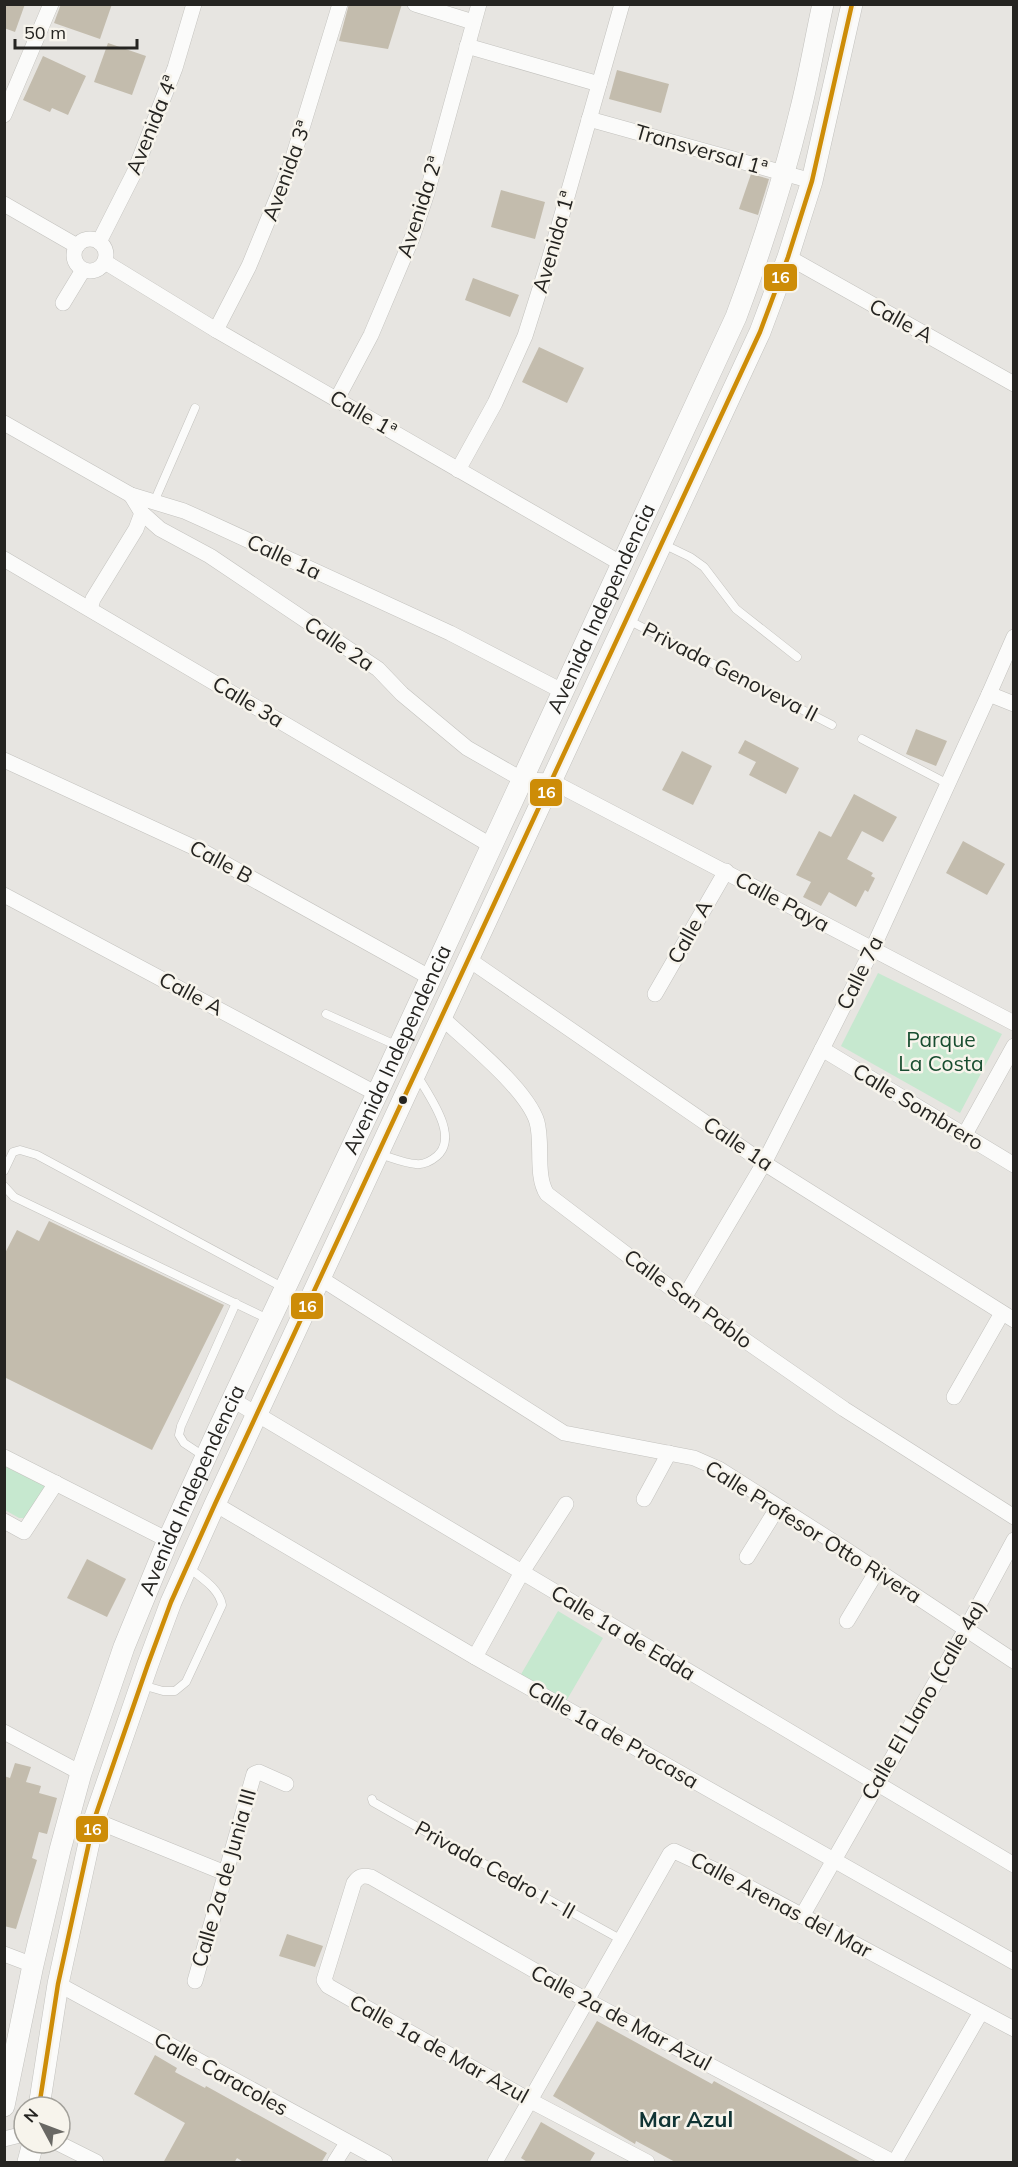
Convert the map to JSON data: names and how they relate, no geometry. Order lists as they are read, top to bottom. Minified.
{"streets":{"main road":["Avenida Independencia"],"street":["Avenida 4ª","Transversal 1ª","Avenida 3ª","Avenida 2ª","Avenida 1ª","Calle A","Calle 1ª","Calle 1a","Calle 2a","Calle 3a","Calle B","Calle Paya","Calle 7a","Calle Sombrero","Calle San Pablo","Calle Profesor Otto Rivera","Calle 1a de Edda","Calle El Llano (Calle 4a)","Calle 1a de Procasa","Calle 2a de Junia III","Calle Arenas del Mar","Calle 2a de Mar Azul","Calle 1a de Mar Azul","Calle Caracoles"],"lane":["Privada Genoveva II","Privada Cedro I - II"]},"crossings":[["Avenida 4ª","Calle 1ª"],["Transversal 1ª","Avenida 1ª"],["Transversal 1ª","Avenida Independencia"],["Avenida 3ª","Calle 1ª"],["Avenida 2ª","Calle 1ª"],["Avenida 1ª","Calle 1ª"],["Calle A","Avenida Independencia"],["Calle A","Calle Paya"],["Calle 1ª","Avenida Independencia"],["Calle 1a","Avenida Independencia"],["Calle 1a","Calle 2a"],["Calle 1a","Calle 7a"],["Avenida Independencia","Calle 2a"],["Avenida Independencia","Privada Genoveva II"],["Avenida Independencia","Calle 3a"],["Avenida Independencia","Calle B"],["Avenida Independencia","Calle Paya"],["Avenida Independencia","Calle San Pablo"],["Avenida Independencia","Calle Profesor Otto Rivera"],["Avenida Independencia","Calle 1a de Edda"],["Avenida Independencia","Calle 1a de Procasa"],["Avenida Independencia","Calle Caracoles"],["Calle 2a","Calle Paya"],["Calle Paya","Calle 7a"],["Calle 7a","Calle Sombrero"],["Calle 7a","Calle San Pablo"],["Calle Profesor Otto Rivera","Calle El Llano (Calle 4a)"],["Calle 1a de Edda","Calle El Llano (Calle 4a)"],["Calle El Llano (Calle 4a)","Calle 1a de Procasa"],["Calle El Llano (Calle 4a)","Calle Arenas del Mar"],["Privada Cedro I - II","Calle Arenas del Mar"],["Calle Arenas del Mar","Calle 2a de Mar Azul"],["Calle Arenas del Mar","Calle 1a de Mar Azul"],["Calle 2a de Mar Azul","Calle 1a de Mar Azul"]],"districts":["Mar Azul"],"parks":["Parque La Costa"],"lines":["transit line 16"],"scale_bar":"50 m","north":"top left"}
